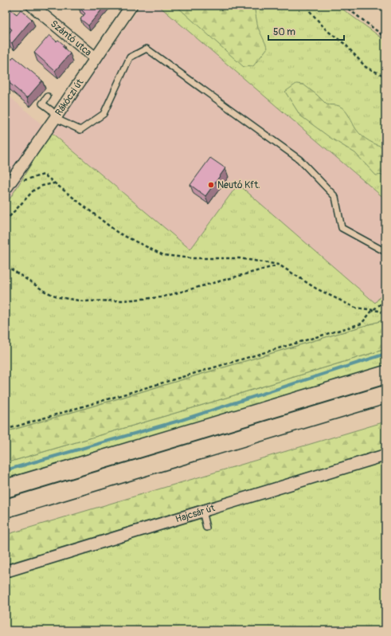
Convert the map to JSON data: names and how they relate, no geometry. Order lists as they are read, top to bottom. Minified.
{"streets":{"street":["Szántó utca","Rákóczi út","Hajcsár út"]},"crossings":[["Szántó utca","Rákóczi út"]],"places":["Neutó Kft."],"scale_bar":"50 m"}
